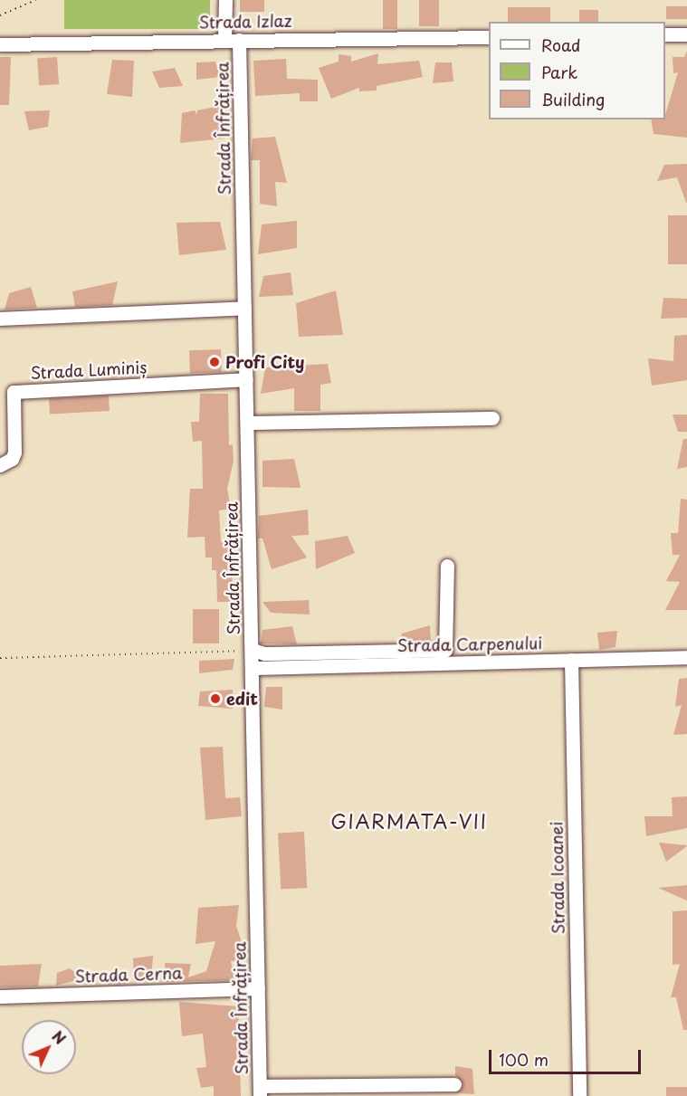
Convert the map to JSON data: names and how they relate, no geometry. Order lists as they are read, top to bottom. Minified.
{"streets":{"street":["Strada Izlaz","Strada Înfrățirea","Strada Luminiș","Strada Carpenului","Strada Icoanei","Strada Cerna"]},"crossings":[["Strada Izlaz","Strada Înfrățirea"],["Strada Înfrățirea","Strada Luminiș"],["Strada Înfrățirea","Strada Carpenului"],["Strada Înfrățirea","Strada Cerna"],["Strada Carpenului","Strada Icoanei"]],"districts":["GIARMATA-VII"],"places":["Profi City","edit"],"legend":["Road","Park","Building"],"scale_bar":"100 m","north":"top right"}
